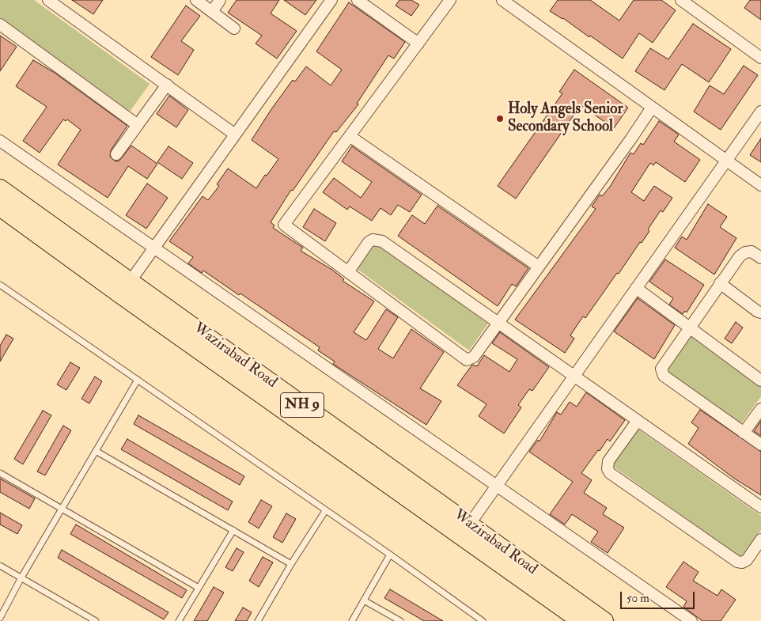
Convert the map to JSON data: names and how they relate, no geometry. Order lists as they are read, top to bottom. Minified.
{"streets":{"highway":["Wazirabad Road","NH 9"]},"places":["Holy Angels Senior Secondary School"],"scale_bar":"50 m"}
